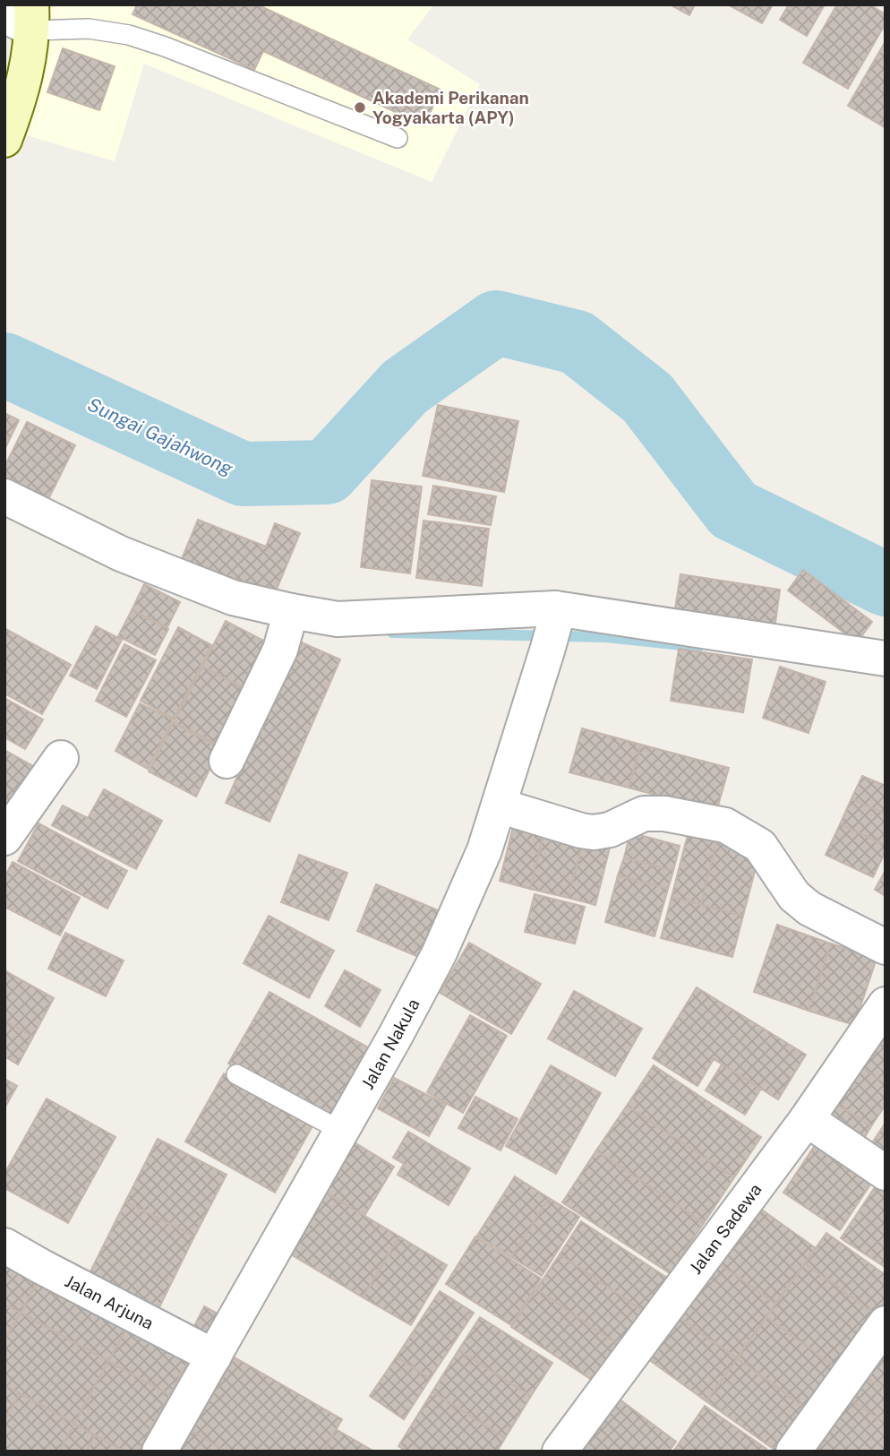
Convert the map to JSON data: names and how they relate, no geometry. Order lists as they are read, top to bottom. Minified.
{"streets":{"street":["Jalan Nakula","Jalan Sadewa","Jalan Arjuna"]},"crossings":[["Jalan Nakula","Jalan Arjuna"]],"water":["Sungai Gajahwong"],"places":["Akademi Perikanan Yogyakarta (APY)"]}
